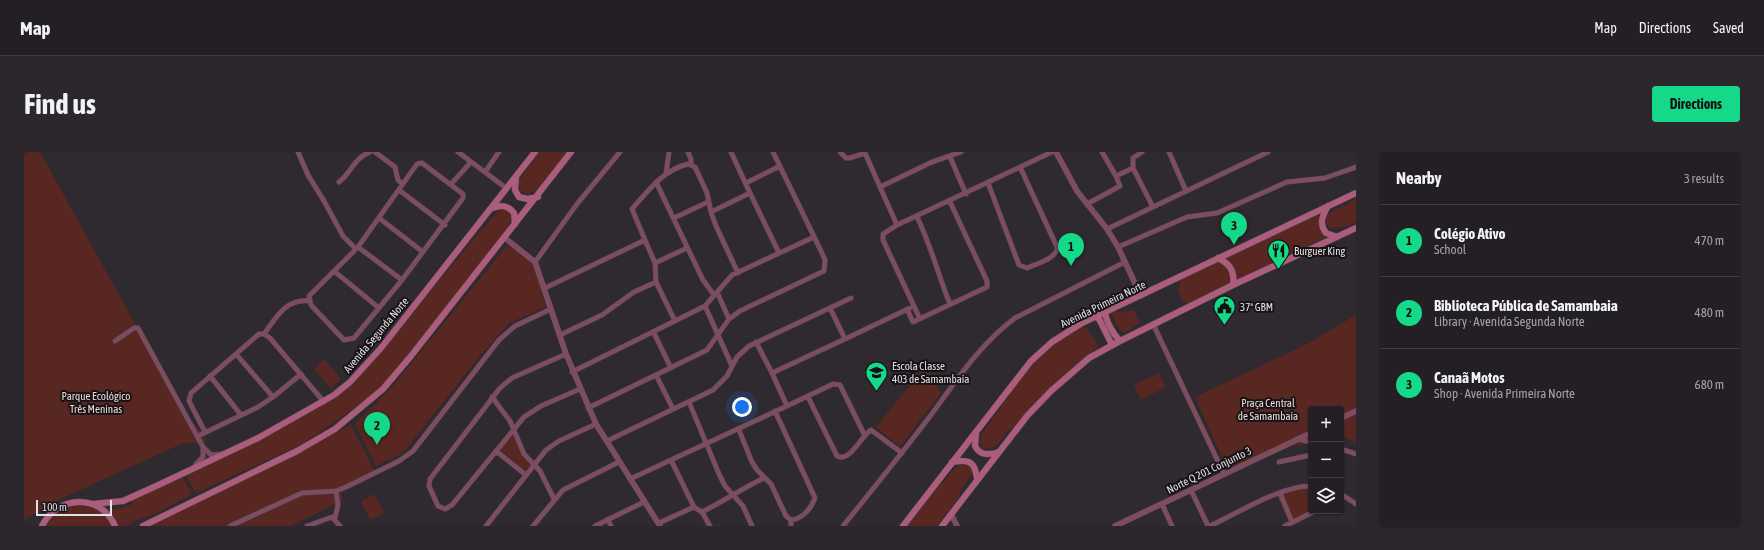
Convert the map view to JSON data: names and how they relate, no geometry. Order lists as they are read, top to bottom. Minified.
{"streets":{"main road":["Avenida Primeira Norte","Avenida Segunda Norte"],"street":["Norte Q 201 Conjunto 3"]},"parks":["Parque Ecológico Três Meninas","Praça Central de Samambaia"],"places":{"restaurant":["Burguer King"],"public building":["37ª GBM"],"school or university":["Escola Classe 403 de Samambaia"]},"scale_bar":"100 m","page":{"header":"Map","nav":["Map","Directions","Saved"],"buttons":"Directions","title":"Find us","heading":["Nearby","3 results"],"list":[{"mark":"1","name":"Colégio Ativo","note":"School","value":"470 m"},{"mark":"2","name":"Biblioteca Pública de Samambaia","note":"Library · Avenida Segunda Norte","value":"480 m"},{"mark":"3","name":"Canaã Motos","note":"Shop · Avenida Primeira Norte","value":"680 m"}],"pins":["3","1","2"],"map_buttons":["+","−"],"scale":"100 m"}}
